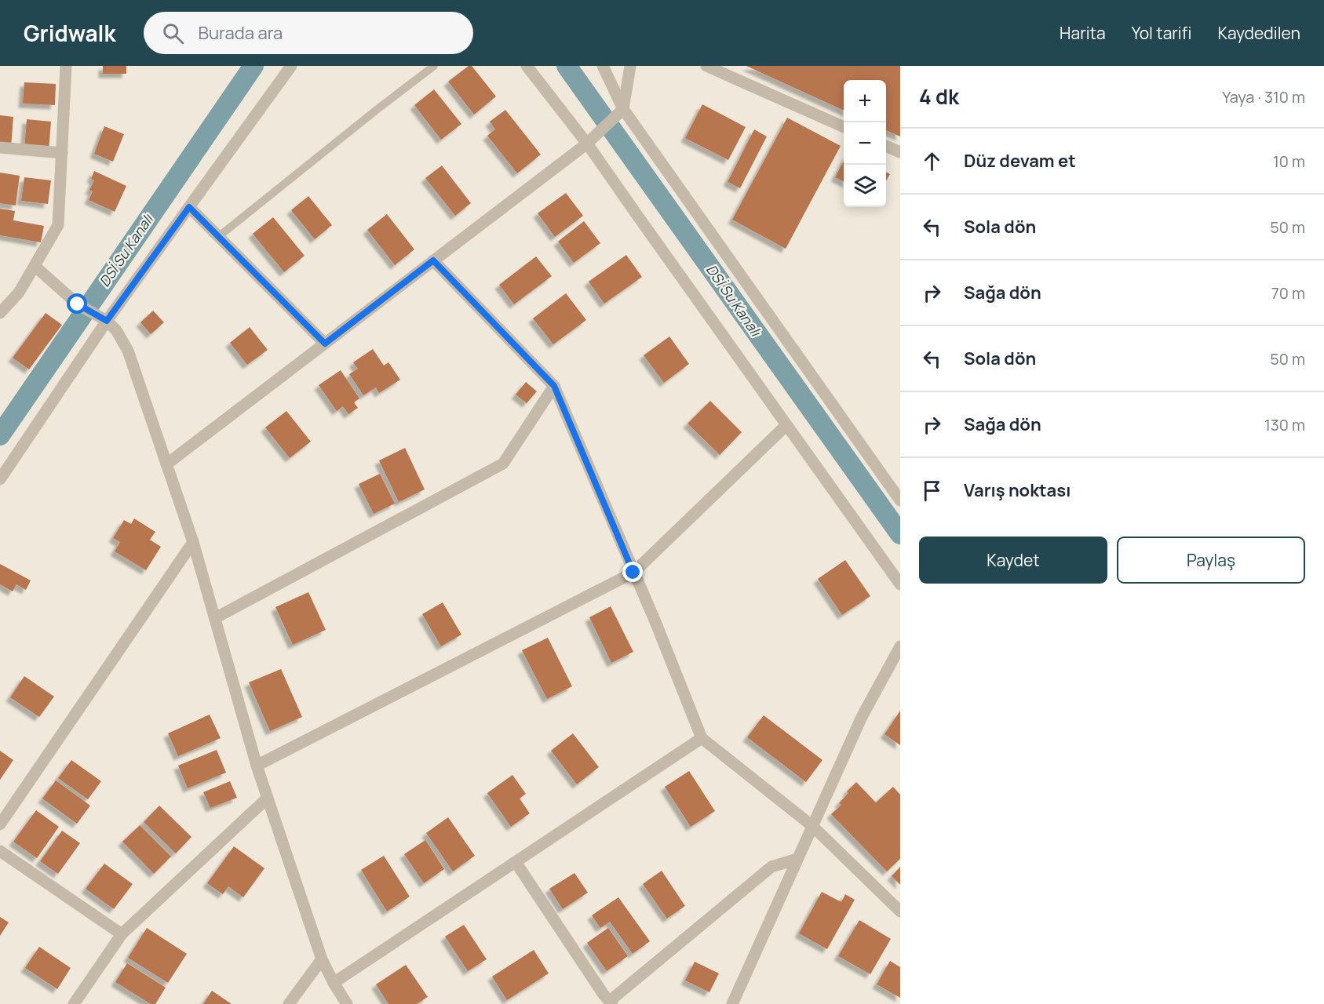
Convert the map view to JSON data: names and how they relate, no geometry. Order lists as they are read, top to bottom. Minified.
{"water":["DSİ Su Kanalı"],"page":{"header":"Gridwalk","search":"Burada ara","nav":["Harita","Yol tarifi","Kaydedilen"],"heading":["4 dk","Yaya · 310 m"],"map_buttons":["+","−"],"list":[["Düz devam et","10 m"],["Sola dön","50 m"],["Sağa dön","70 m"],["Sola dön","50 m"],["Sağa dön","130 m"],"Varış noktası"],"buttons":["Kaydet","Paylaş"]}}
